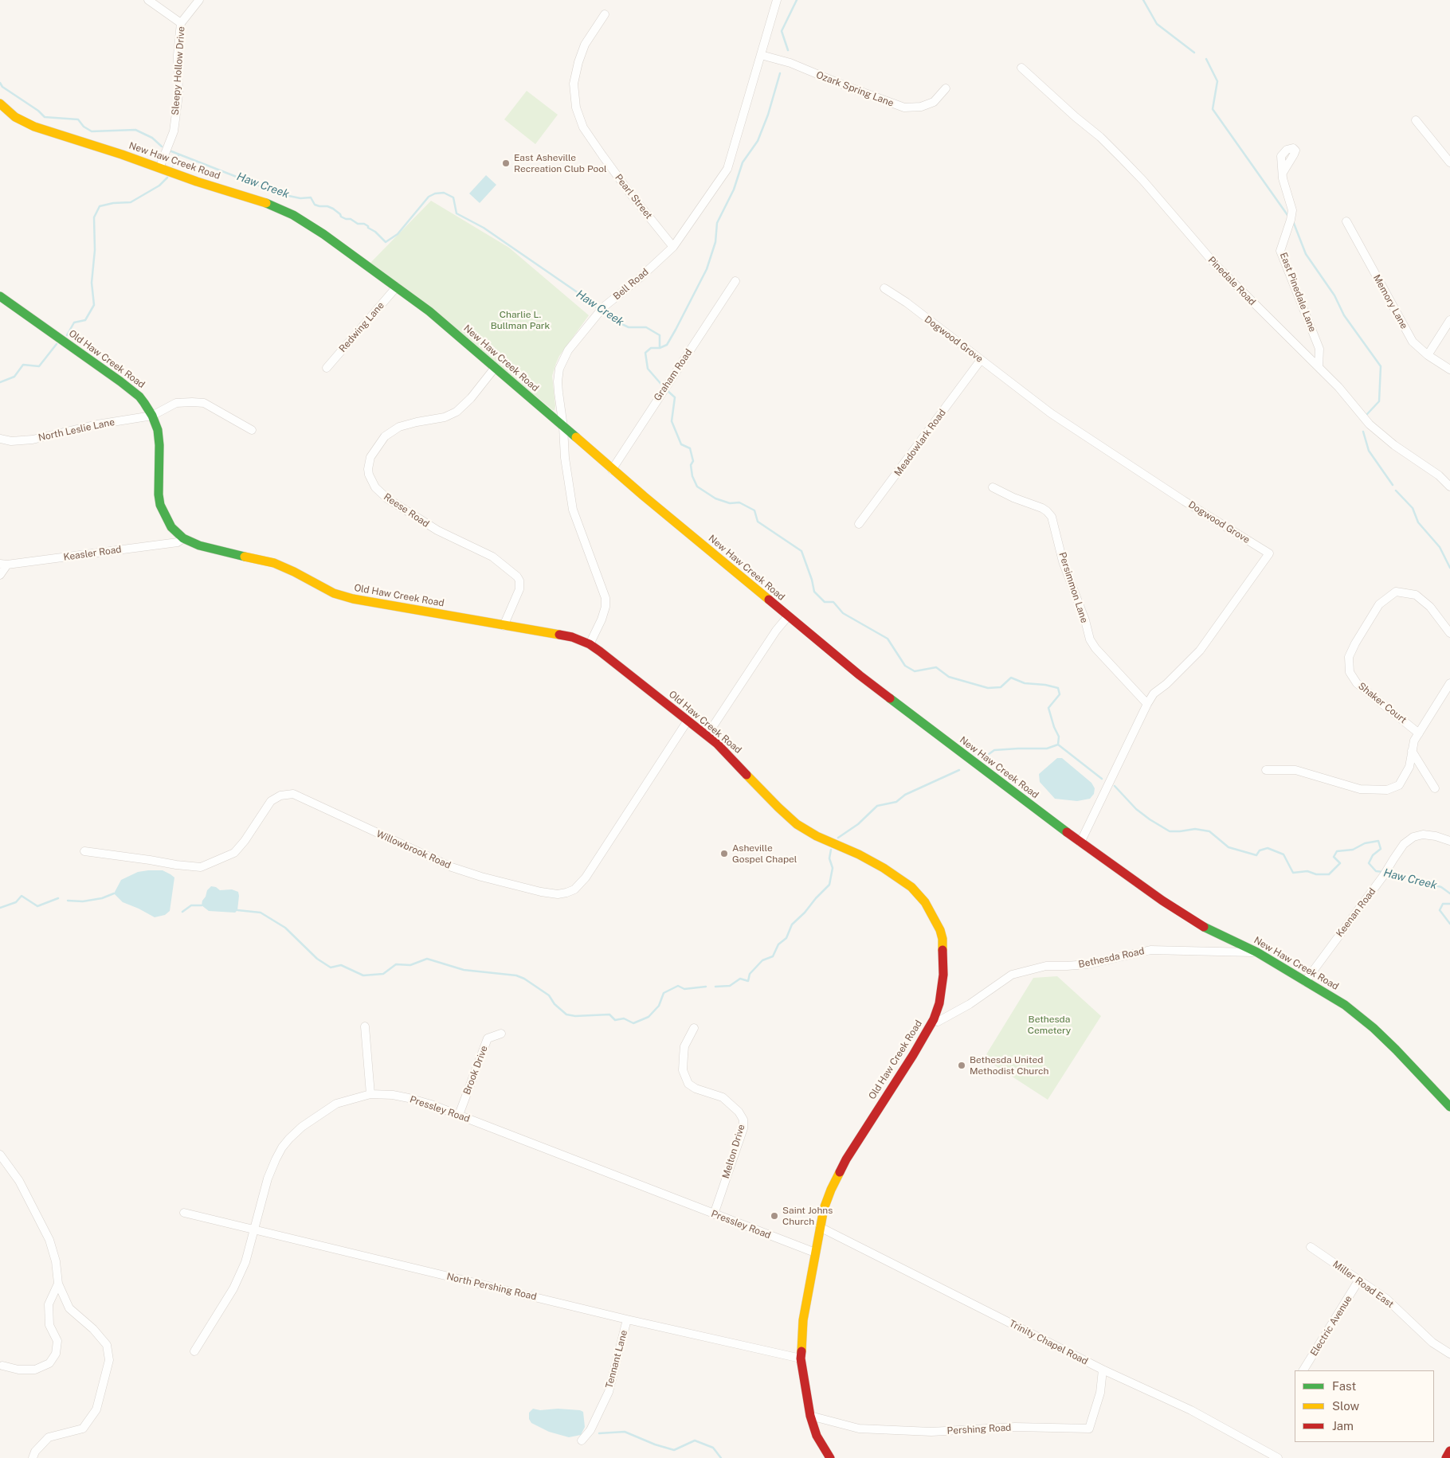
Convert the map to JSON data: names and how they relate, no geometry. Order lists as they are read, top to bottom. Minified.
{"streets":{"street":["Sleepy Hollow Drive","Ozark Spring Lane","New Haw Creek Road","Pearl Street","Pinedale Road","Bell Road","East Pinedale Lane","Memory Lane","Redwing Lane","Dogwood Grove","Old Haw Creek Road","Graham Road","North Leslie Lane","Meadowlark Road","Reese Road","Keasler Road","Persimmon Lane","Shaker Court","Willowbrook Road","Keenan Road","Bethesda Road","Brook Drive","Pressley Road","Melton Drive","Miller Road East","North Pershing Road","Electric Avenue","Trinity Chapel Road","Tennant Lane","Pershing Road"]},"crossings":[["Sleepy Hollow Drive","New Haw Creek Road"],["Ozark Spring Lane","Bell Road"],["New Haw Creek Road","Bell Road"],["New Haw Creek Road","Redwing Lane"],["New Haw Creek Road","Dogwood Grove"],["New Haw Creek Road","Graham Road"],["New Haw Creek Road","Reese Road"],["New Haw Creek Road","Keenan Road"],["New Haw Creek Road","Bethesda Road"],["Pearl Street","Bell Road"],["Pinedale Road","East Pinedale Lane"],["Bell Road","Old Haw Creek Road"],["Dogwood Grove","Meadowlark Road"],["Dogwood Grove","Persimmon Lane"],["Old Haw Creek Road","North Leslie Lane"],["Old Haw Creek Road","Reese Road"],["Old Haw Creek Road","Keasler Road"],["Old Haw Creek Road","Willowbrook Road"],["Old Haw Creek Road","Bethesda Road"],["Old Haw Creek Road","Pressley Road"],["Old Haw Creek Road","North Pershing Road"],["Old Haw Creek Road","Trinity Chapel Road"],["Old Haw Creek Road","Pershing Road"],["Brook Drive","Pressley Road"],["Pressley Road","Melton Drive"],["Pressley Road","North Pershing Road"],["Miller Road East","Electric Avenue"],["North Pershing Road","Tennant Lane"],["Trinity Chapel Road","Pershing Road"]],"water":["Haw Creek"],"parks":["Charlie L. Bullman Park","Bethesda Cemetery"],"places":["East Asheville Recreation Club Pool","Asheville Gospel Chapel","Bethesda United Methodist Church","Saint Johns Church"],"legend":["Fast","Slow","Jam"]}
